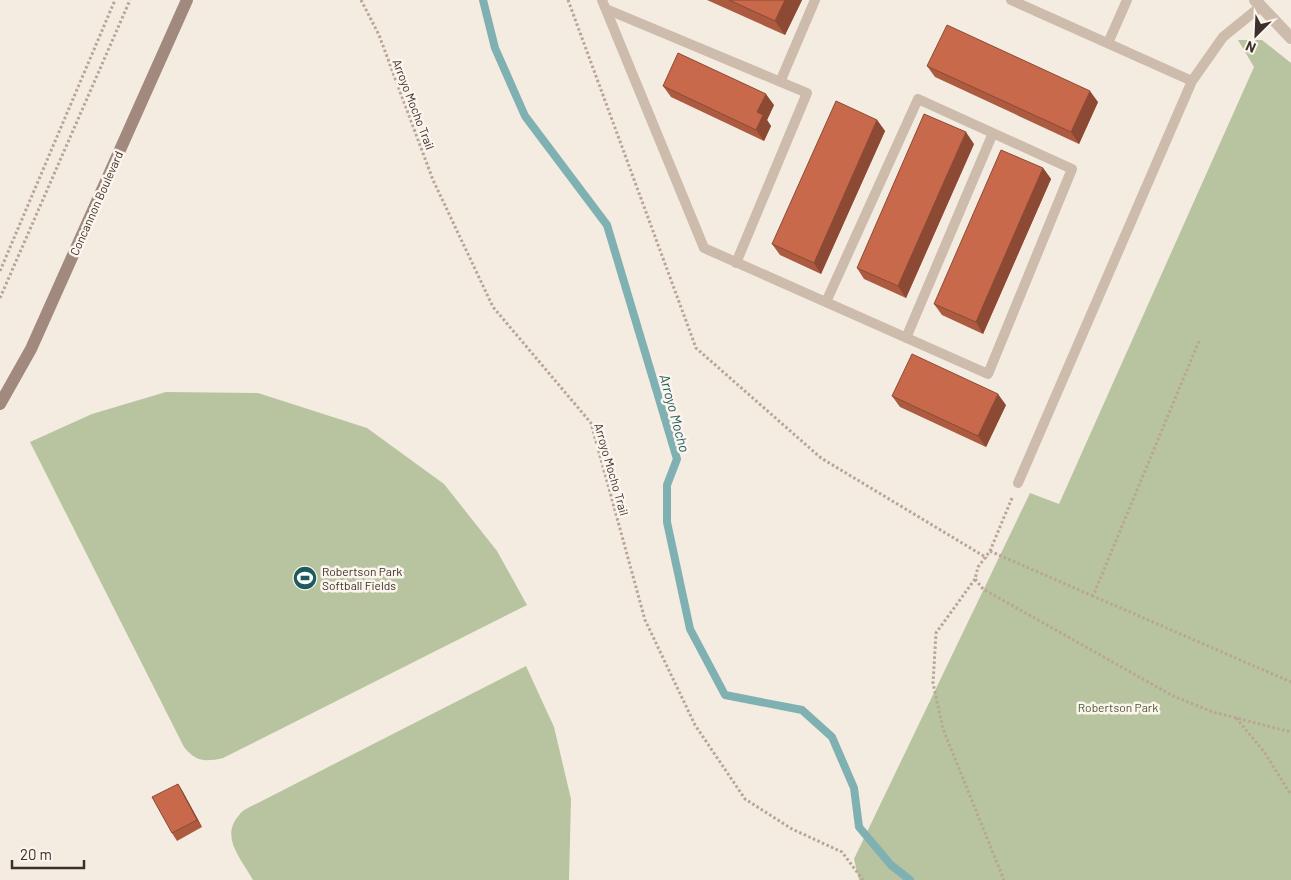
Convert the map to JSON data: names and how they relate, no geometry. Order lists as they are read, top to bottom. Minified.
{"streets":{"main road":["Concannon Boulevard"],"path":["Arroyo Mocho Trail"]},"water":["Arroyo Mocho"],"parks":["Robertson Park"],"places":{"sports":["Robertson Park Softball Fields"]},"scale_bar":"20 m","north":"bottom left"}
